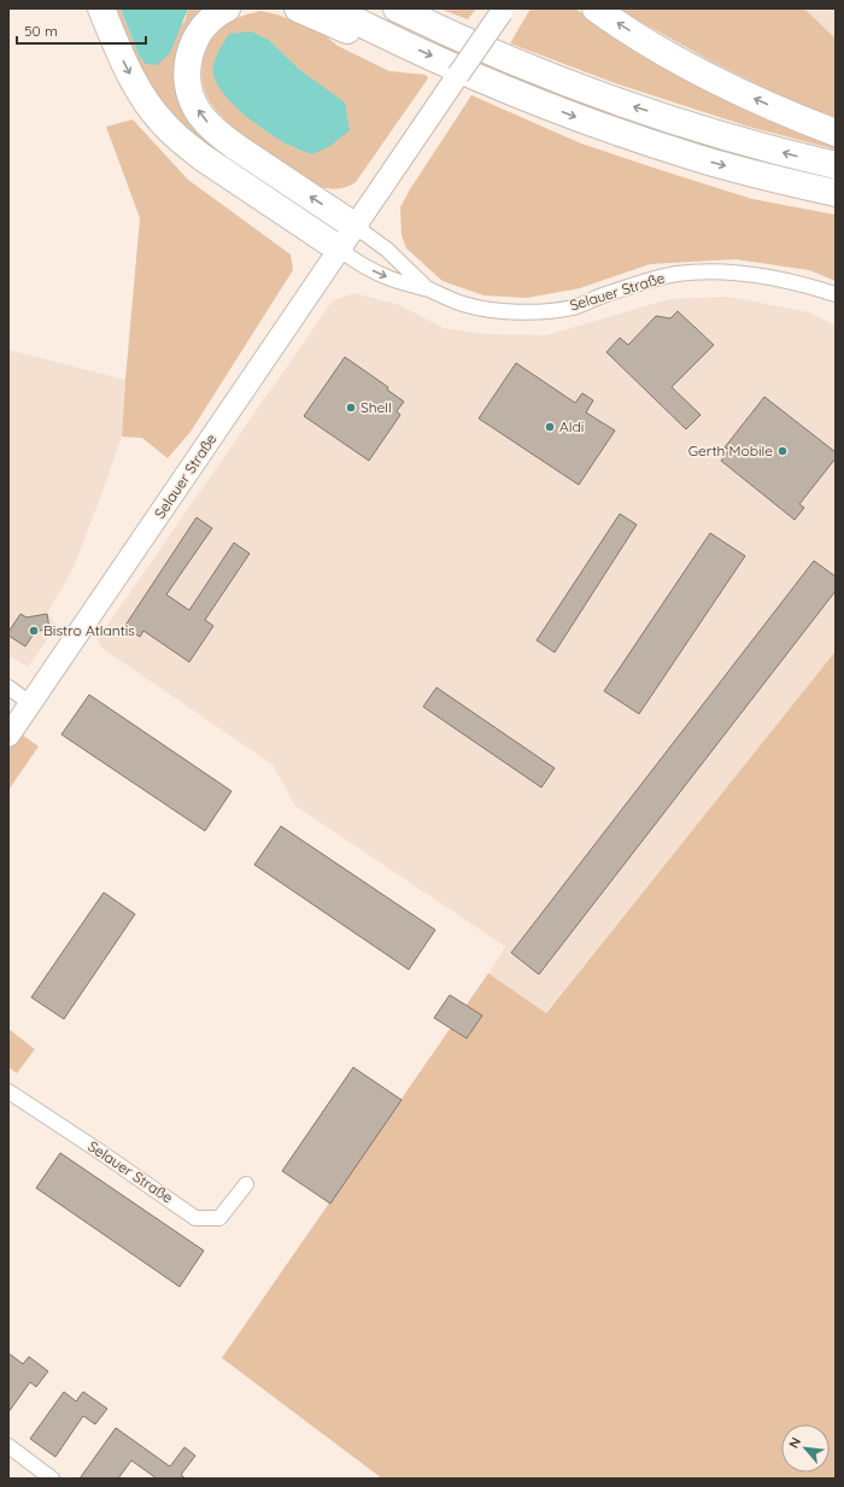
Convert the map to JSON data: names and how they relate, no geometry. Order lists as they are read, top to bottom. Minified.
{"streets":{"main road":["Selauer Straße"]},"places":["Shell","Aldi","Gerth Mobile","Bistro Atlantis"],"scale_bar":"50 m","north":"top left"}
